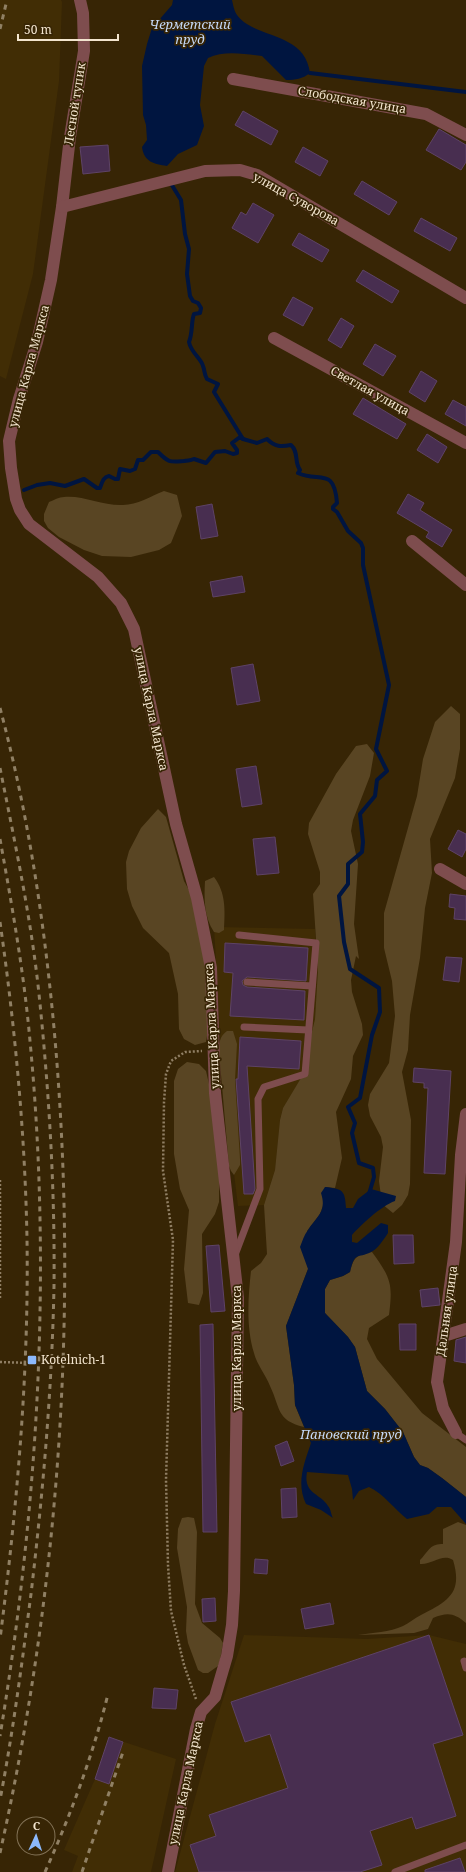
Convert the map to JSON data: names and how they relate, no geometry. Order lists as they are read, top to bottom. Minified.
{"streets":{"street":["Слободская улица","Лесной тупик","улица Суворова","улица Карла Маркса","Светлая улица","Дальняя улица"]},"crossings":[["Лесной тупик","улица Суворова"],["Лесной тупик","улица Карла Маркса"],["улица Суворова","улица Карла Маркса"]],"water":["Черметский пруд","Пановский пруд"],"places":{"transit":["Kotelnich-1"]},"scale_bar":"50 m","north":"top"}
